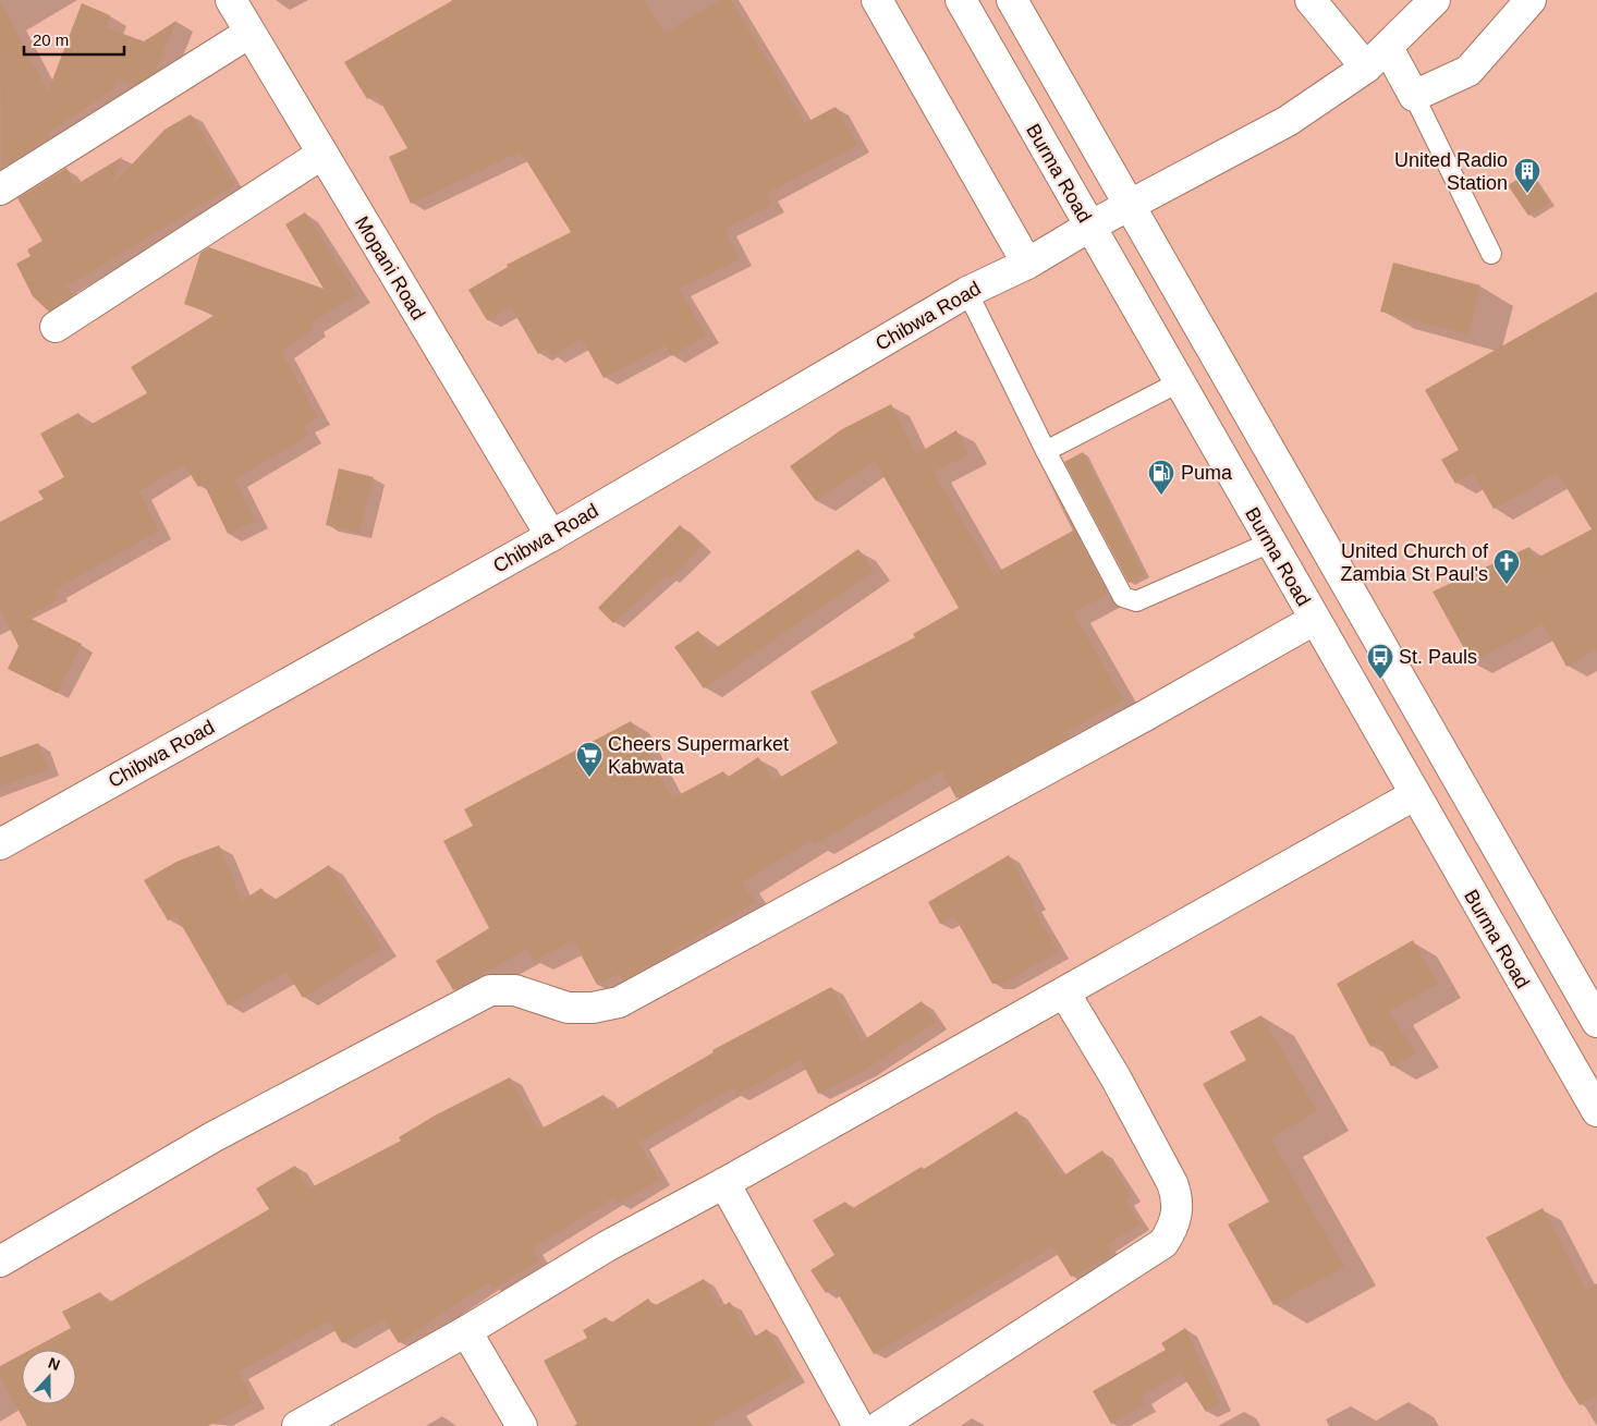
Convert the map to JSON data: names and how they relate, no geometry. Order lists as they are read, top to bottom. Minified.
{"streets":{"street":["Burma Road","Mopani Road","Chibwa Road"]},"crossings":[["Burma Road","Chibwa Road"],["Mopani Road","Chibwa Road"]],"places":{"building":["United Radio Station"],"fuel station":["Puma"],"church":["United Church of Zambia St Paul's"],"bus stop":["St. Pauls"],"supermarket":["Cheers Supermarket Kabwata"]},"scale_bar":"20 m","north":"top"}
